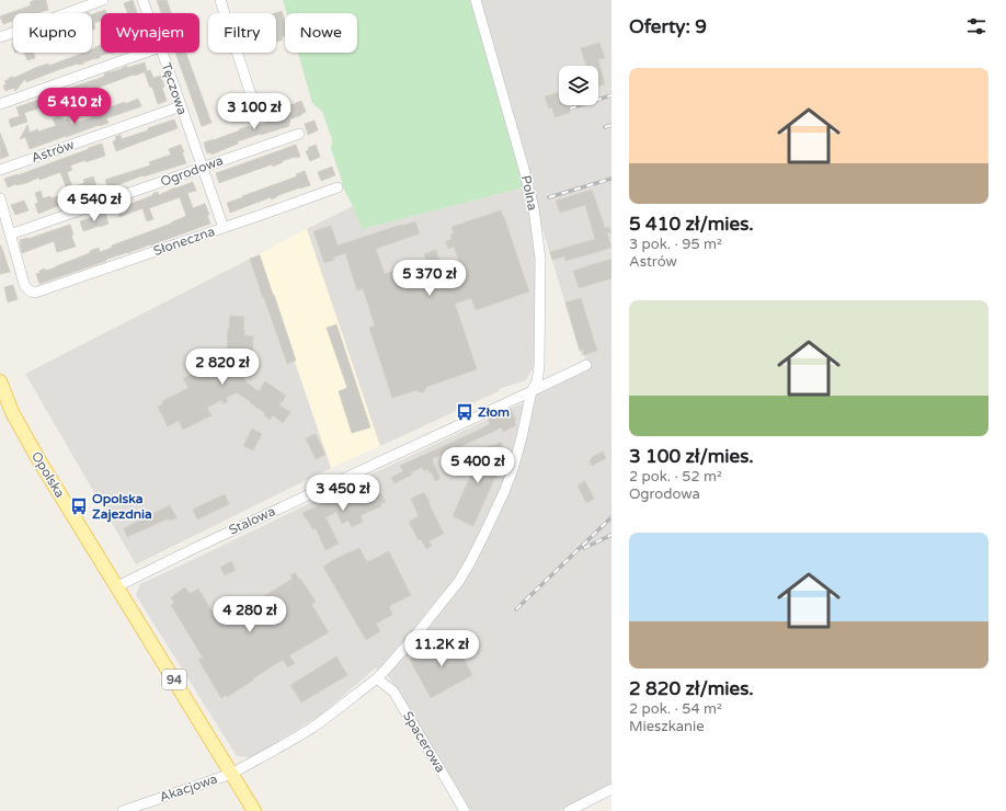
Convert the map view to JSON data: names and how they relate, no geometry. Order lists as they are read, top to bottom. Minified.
{"streets":{"main road":["Opolska","94"],"street":["Tęczowa","Astrów","Ogrodowa","Polna","Słoneczna","Stalowa","Spacerowa","Akacjowa"]},"crossings":[["Tęczowa","Astrów"],["Tęczowa","Ogrodowa"],["Tęczowa","Słoneczna"],["Ogrodowa","Słoneczna"],["Polna","Stalowa"],["Polna","Spacerowa"],["Polna","Akacjowa"],["Opolska","Stalowa"],["Opolska","94"],["Stalowa","94"],["94","Akacjowa"],["Spacerowa","Akacjowa"]],"places":{"bus stop":["Złom","Opolska Zajezdnia"]},"page":{"heading":"Oferty: 9","chip":["Kupno","Wynajem","Filtry","Nowe"],"list":[{"name":"5 410 zł/mies.","note":"3 pok. · 95 m² · Astrów"},{"name":"3 100 zł/mies.","note":"2 pok. · 52 m² · Ogrodowa"},{"name":"2 820 zł/mies.","note":"2 pok. · 54 m² · Mieszkanie"}],"price":["5 410 zł","3 100 zł","4 540 zł","5 370 zł","2 820 zł","5 400 zł","3 450 zł","4 280 zł","11.2K zł"]}}
